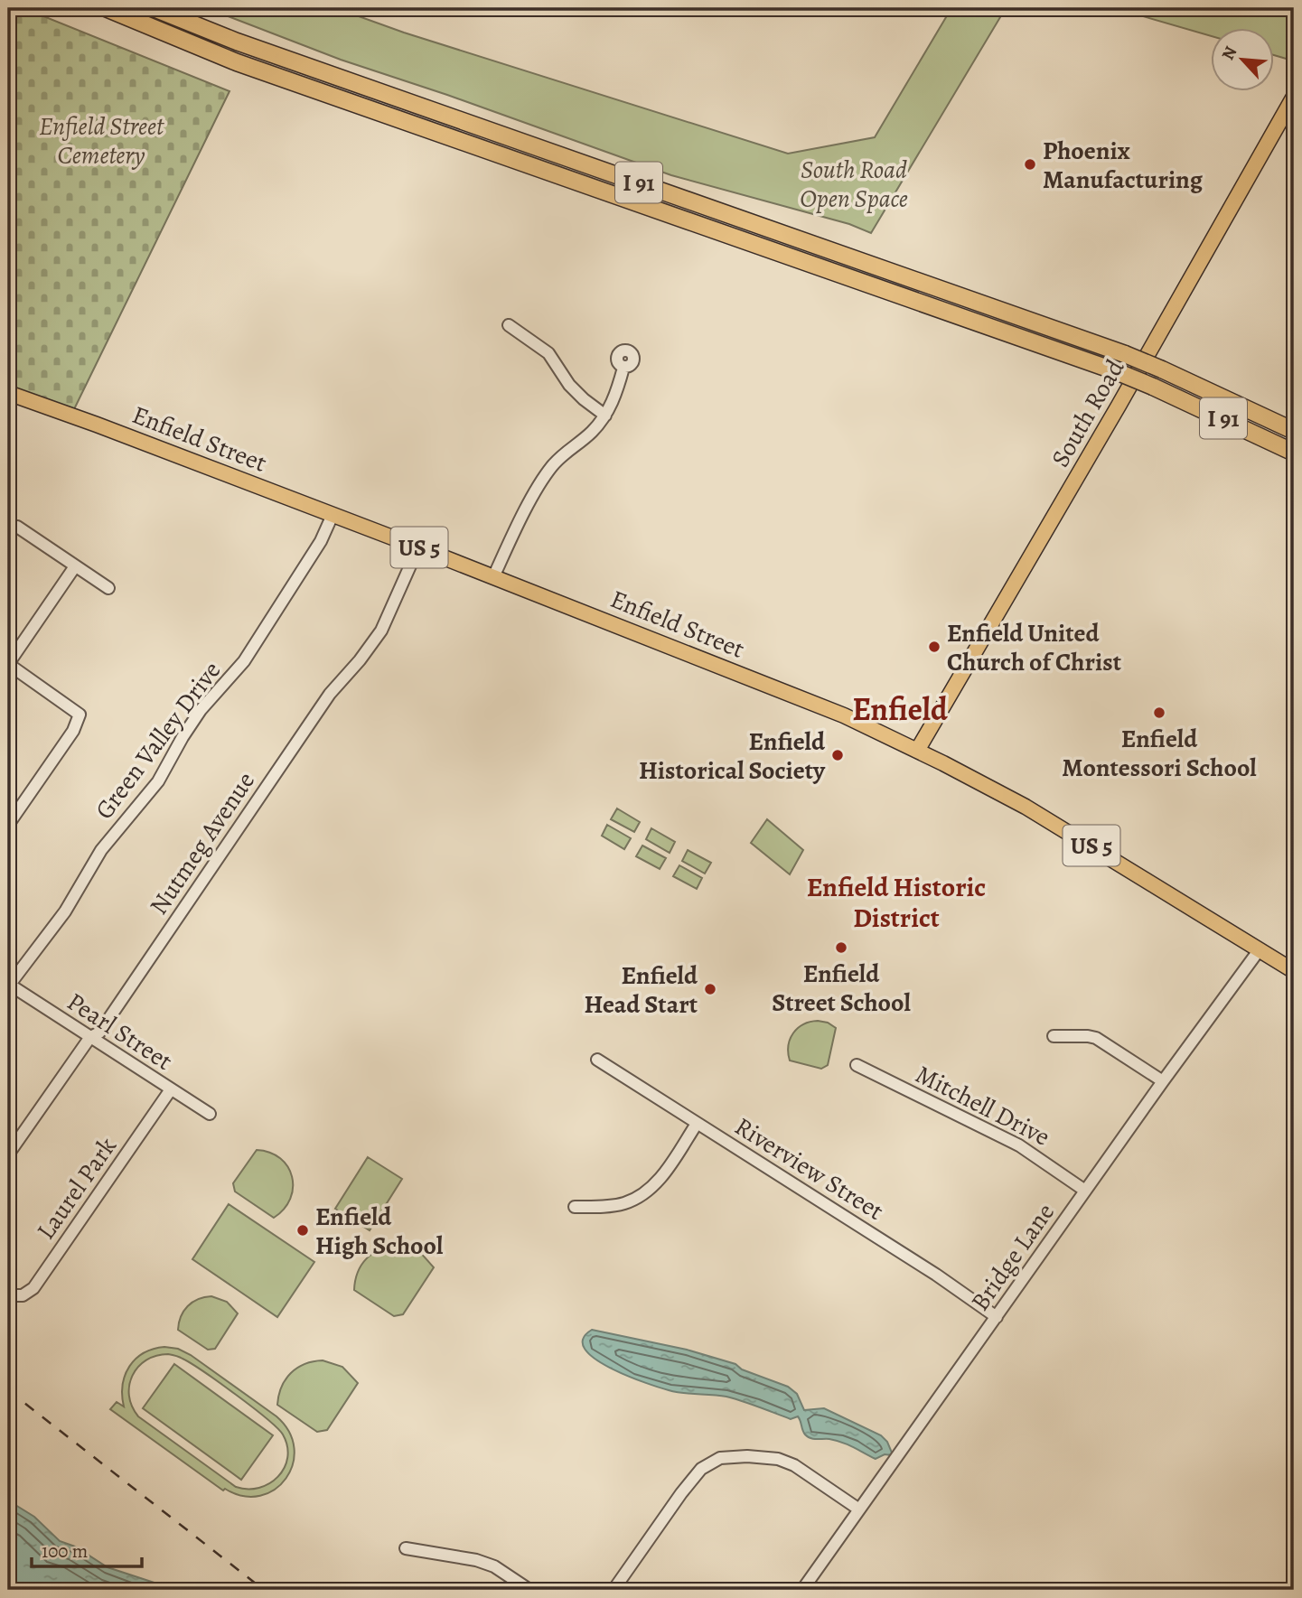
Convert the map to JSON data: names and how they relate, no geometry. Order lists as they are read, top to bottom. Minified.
{"streets":{"highway":["I 91"],"main road":["South Road","Enfield Street","US 5"],"street":["Green Valley Drive","Nutmeg Avenue","Pearl Street","Mitchell Drive","Riverview Street","Laurel Park","Bridge Lane"]},"crossings":[["South Road","Enfield Street"],["Enfield Street","Green Valley Drive"],["Enfield Street","Nutmeg Avenue"],["Enfield Street","Bridge Lane"],["Green Valley Drive","Pearl Street"],["Nutmeg Avenue","Pearl Street"],["Pearl Street","Laurel Park"],["Mitchell Drive","Bridge Lane"],["Riverview Street","Bridge Lane"]],"districts":["Enfield","Enfield Historic District"],"parks":["Enfield Street Cemetery","South Road Open Space"],"places":["Phoenix Manufacturing","Enfield United Church of Christ","Enfield Montessori School","Enfield Historical Society","Enfield Street School","Enfield Head Start","Enfield High School"],"scale_bar":"100 m","north":"top left"}
